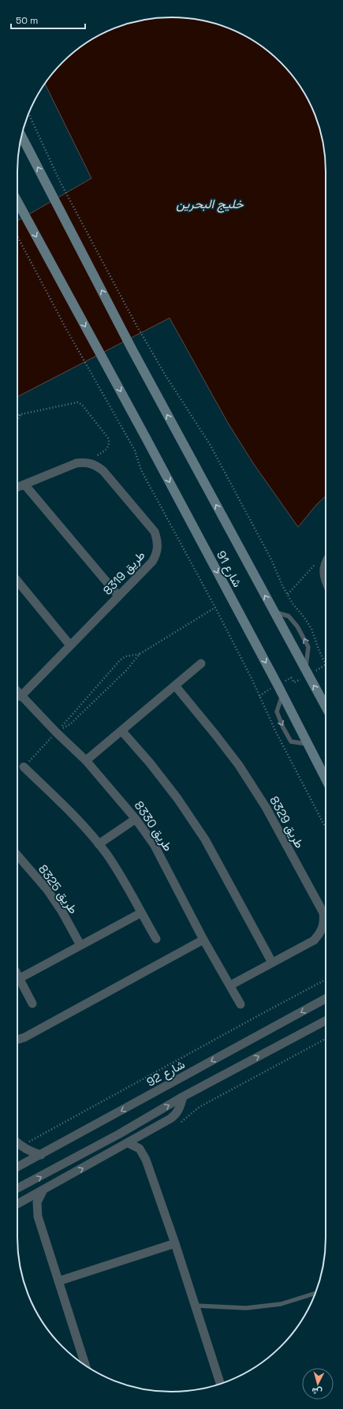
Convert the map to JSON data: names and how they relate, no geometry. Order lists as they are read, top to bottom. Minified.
{"streets":{"street":["شارع 91","طريق 8319","طريق 8329","طريق 8330","طريق 8325","شارع 92"]},"crossings":[["طريق 8319","طريق 8330"],["طريق 8329","طريق 8330"]],"water":["خليج البحرين"],"scale_bar":"50 m","north":"bottom"}
